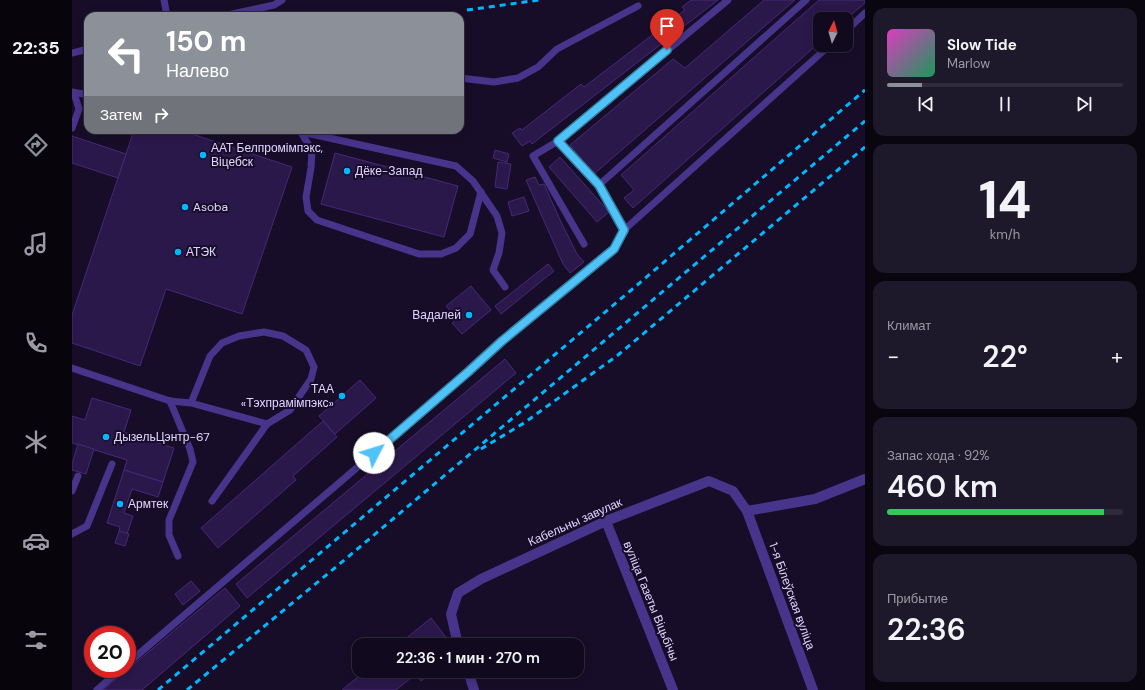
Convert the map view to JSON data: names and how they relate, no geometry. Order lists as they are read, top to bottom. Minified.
{"streets":{"street":["Кабельны завулак","1-я Білеўская вуліца","вуліца Газеты Віцьбічы"]},"crossings":[["Кабельны завулак","1-я Білеўская вуліца"],["Кабельны завулак","вуліца Газеты Віцьбічы"]],"places":["ААТ Белпромімпэкс, Віцебск","Дёке-Запад","Asoba","АТЭК","Вадалей","ТАА «Тэхпрамімпэкс»","ДызельЦэнтр-67","Армтек"],"north":"top","page":{"tabs":"22:35","turn":["150 m","Налево"],"song":["Slow Tide","Marlow"],"then":"Затем","tile":[["14","km/h"],"Климат",["Запас хода · 92%","460 km"],["Прибытие","22:36"]],"heat":["−","22°","+"],"limit":"20","trip":"22:36 · 1 мин · 270 m"}}
